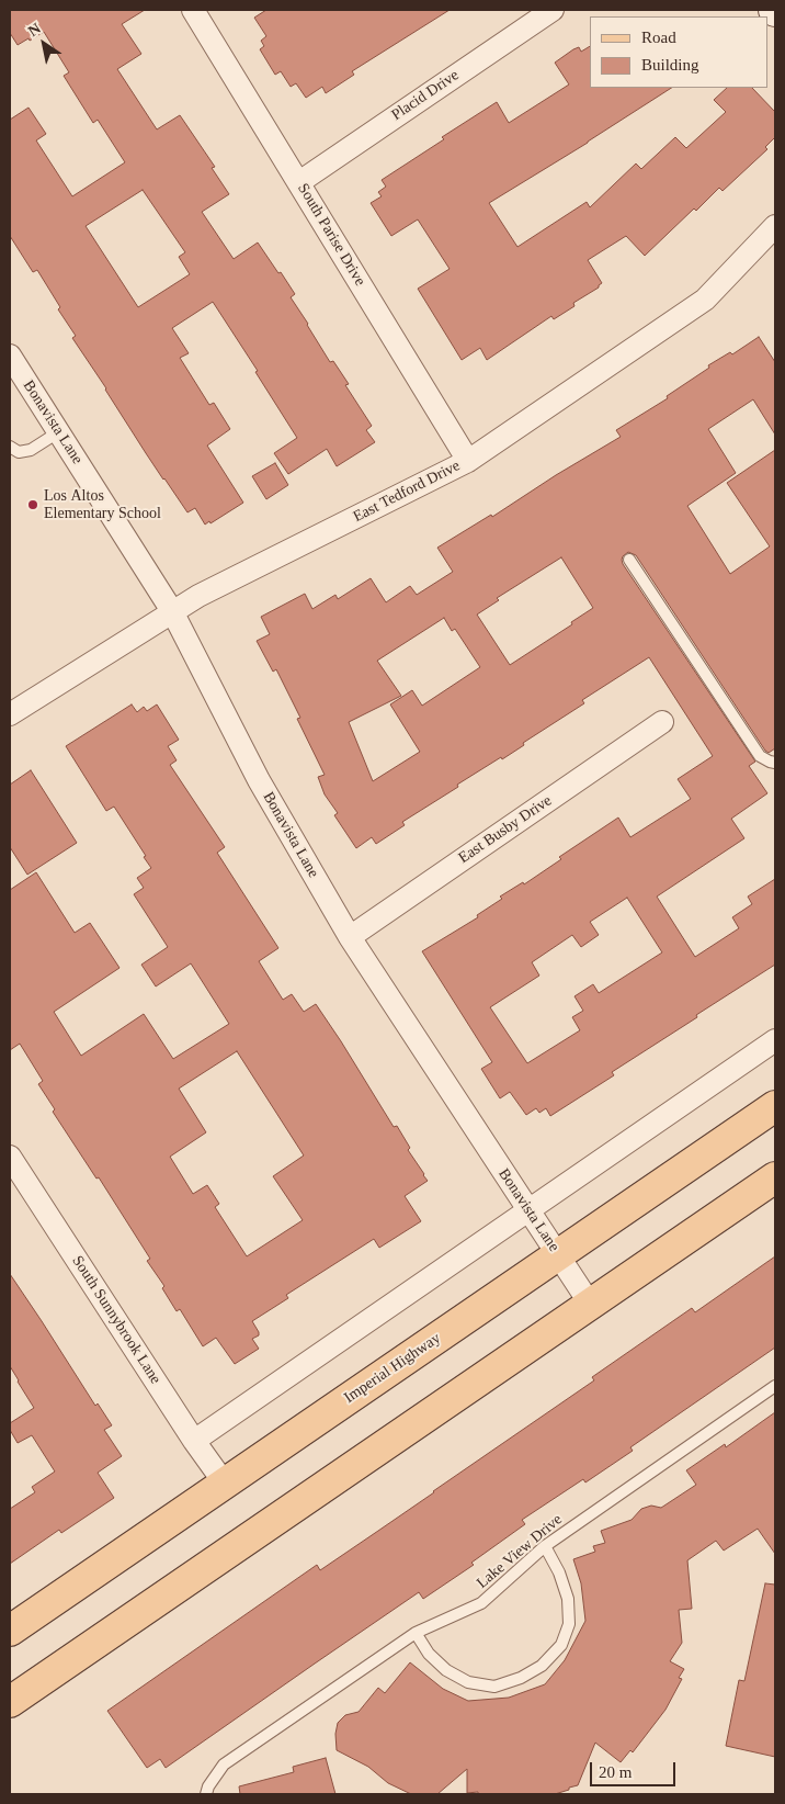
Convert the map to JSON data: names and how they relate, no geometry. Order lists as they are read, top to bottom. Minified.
{"streets":{"main road":["Imperial Highway"],"street":["Placid Drive","South Parise Drive","Bonavista Lane","East Tedford Drive","East Busby Drive","South Sunnybrook Lane"],"lane":["Lake View Drive"]},"crossings":[["Placid Drive","South Parise Drive"],["South Parise Drive","East Tedford Drive"],["Bonavista Lane","East Tedford Drive"],["Bonavista Lane","East Busby Drive"],["Bonavista Lane","Imperial Highway"],["South Sunnybrook Lane","Imperial Highway"]],"places":["Los Altos Elementary School"],"legend":["Road","Building"],"scale_bar":"20 m","north":"top left"}
